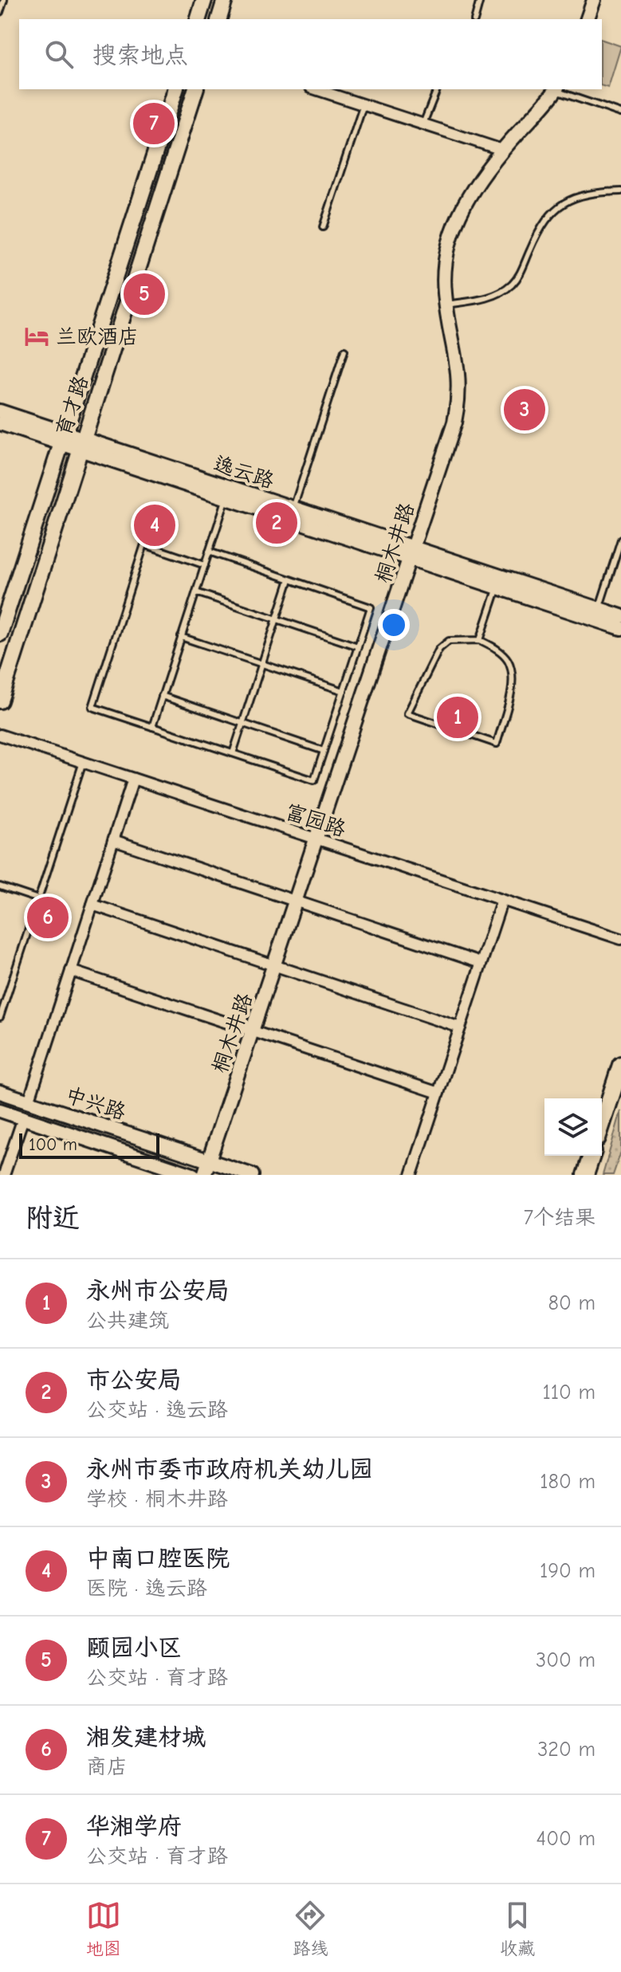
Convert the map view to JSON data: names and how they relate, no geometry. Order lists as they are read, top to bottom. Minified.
{"streets":{"main road":["育才路"],"street":["逸云路","桐木井路","富园路","中兴路"]},"crossings":[["育才路","逸云路"],["逸云路","桐木井路"],["桐木井路","富园路"],["桐木井路","中兴路"]],"places":{"hotel":["兰欧酒店"]},"scale_bar":"100 m","page":{"search":"搜索地点","pins":["7","5","3","2","4","1","6"],"scale":"100 m","heading":["附近","7个结果"],"list":[{"mark":"1","name":"永州市公安局","note":"公共建筑","value":"80 m"},{"mark":"2","name":"市公安局","note":"公交站 · 逸云路","value":"110 m"},{"mark":"3","name":"永州市委市政府机关幼儿园","note":"学校 · 桐木井路","value":"180 m"},{"mark":"4","name":"中南口腔医院","note":"医院 · 逸云路","value":"190 m"},{"mark":"5","name":"颐园小区","note":"公交站 · 育才路","value":"300 m"},{"mark":"6","name":"湘发建材城","note":"商店","value":"320 m"},{"mark":"7","name":"华湘学府","note":"公交站 · 育才路","value":"400 m"}],"nav":["地图","路线","收藏"]}}
